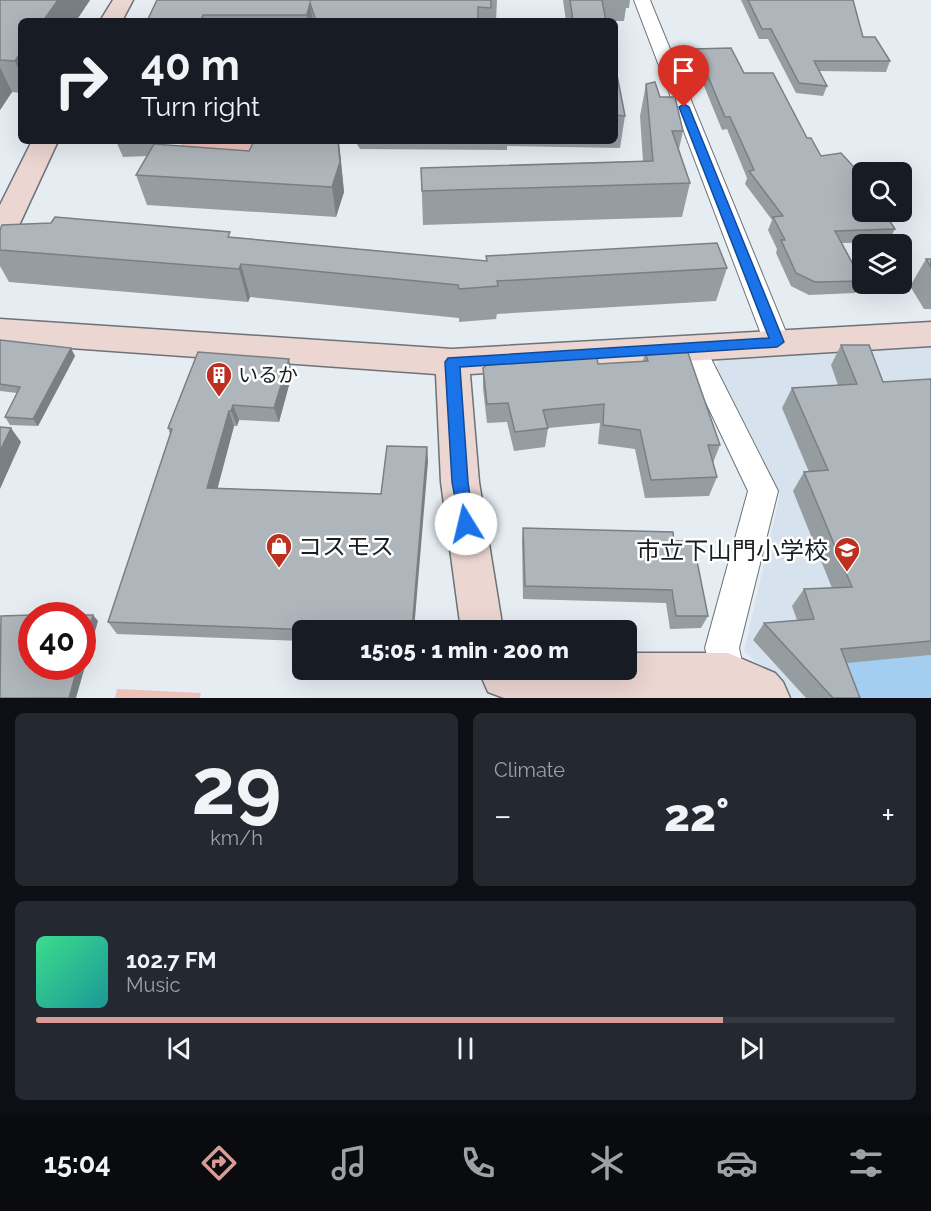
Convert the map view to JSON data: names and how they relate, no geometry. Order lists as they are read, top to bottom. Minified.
{"places":{"building":["いるか"],"shop":["コスモス"],"school or university":["市立下山門小学校"]},"page":{"turn":["40 m","Turn right"],"limit":"40","trip":"15:05 · 1 min · 200 m","tile":[["29","km/h"],"Climate"],"heat":["−","22°","+"],"song":["102.7 FM","Music"],"tabs":"15:04"}}
